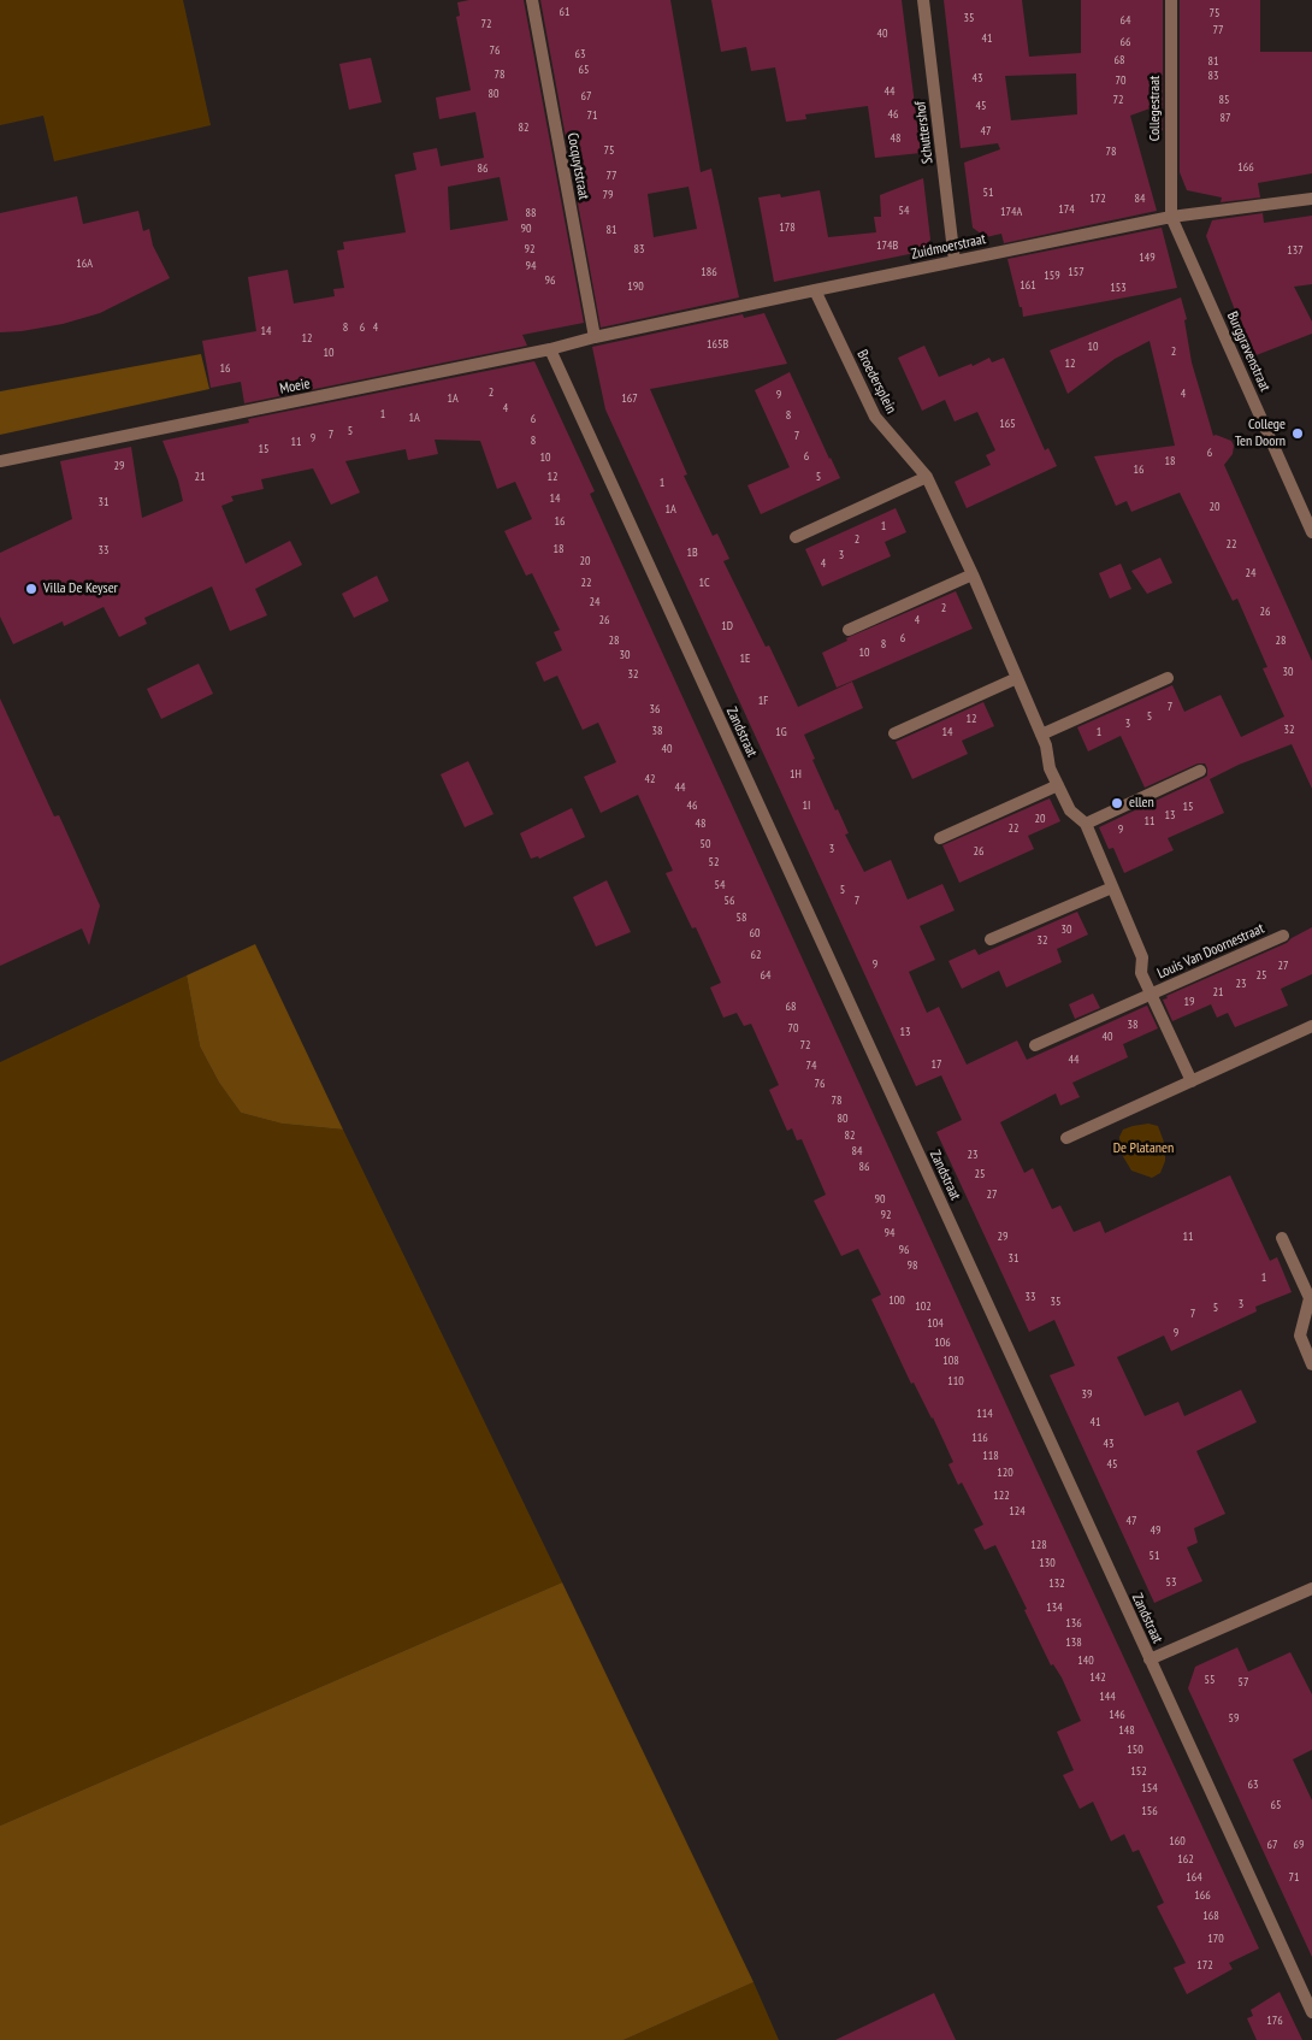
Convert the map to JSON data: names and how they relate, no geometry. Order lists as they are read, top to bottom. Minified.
{"streets":{"street":["Collegestraat","Schuttershof","Cocquytstraat","Zuidmoerstraat","Burggravenstraat","Broedersplein","Moeie","Zandstraat","Louis Van Doornestraat"]},"crossings":[["Collegestraat","Zuidmoerstraat"],["Collegestraat","Burggravenstraat"],["Schuttershof","Zuidmoerstraat"],["Cocquytstraat","Zuidmoerstraat"],["Cocquytstraat","Moeie"],["Zuidmoerstraat","Burggravenstraat"],["Zuidmoerstraat","Broedersplein"],["Zuidmoerstraat","Moeie"],["Broedersplein","Louis Van Doornestraat"],["Moeie","Zandstraat"]],"parks":["De Platanen"],"places":["College Ten Doorn","Villa De Keyser","ellen"],"house_numbers":["61","75","35","64","72","77","40","41","66","76","63","68","81","65","78","83","43","70","44","80","67","72","85","45","46","71","87","82","47","48","75","78","166","86","77","51","79","172","84","174","54","174A","88","178","90","81","174B","92","83","137","149","16A","94","186","157","159","96","161","190","153","8","6","4","14","12","165B","10","2","10","12","16","2","4","9","1A","167","4","1","8","1A","6","165","5","7","7","9","8","11","15","6","6","10","18","29","16","21","12","5","1","14","31","20","1A","16","1","2","22","18","33","1B","3","20","4","24","22","1C","24","2","26","26","4","1D","6","28","28","8","10","30","1E","30","32","1F","7","36","5","12","3","32","38","1G","14","1","40","1H","42","44","46","1I","15","13","20","11","48","22","9","50","3","26","52","54","5","56","7","58","30","60","32","62","9","27","64","25","23","21","19","68","38","70","13","40","72","44","17","74","76","78","80","82","84","23","86","25","27","90","92","94","29","11","96","31","98","1","33","100","35","3","102","5","7","104","9","106","108","110","39","114","41","116","43","118","45","120","122","124","47","49","128","51","130","53","132","134","136","138","140","142","55","57","144","146","59","148","150","152","63","154","65","156","160","67","69","162","164","71","166","168","170","172","176"]}
